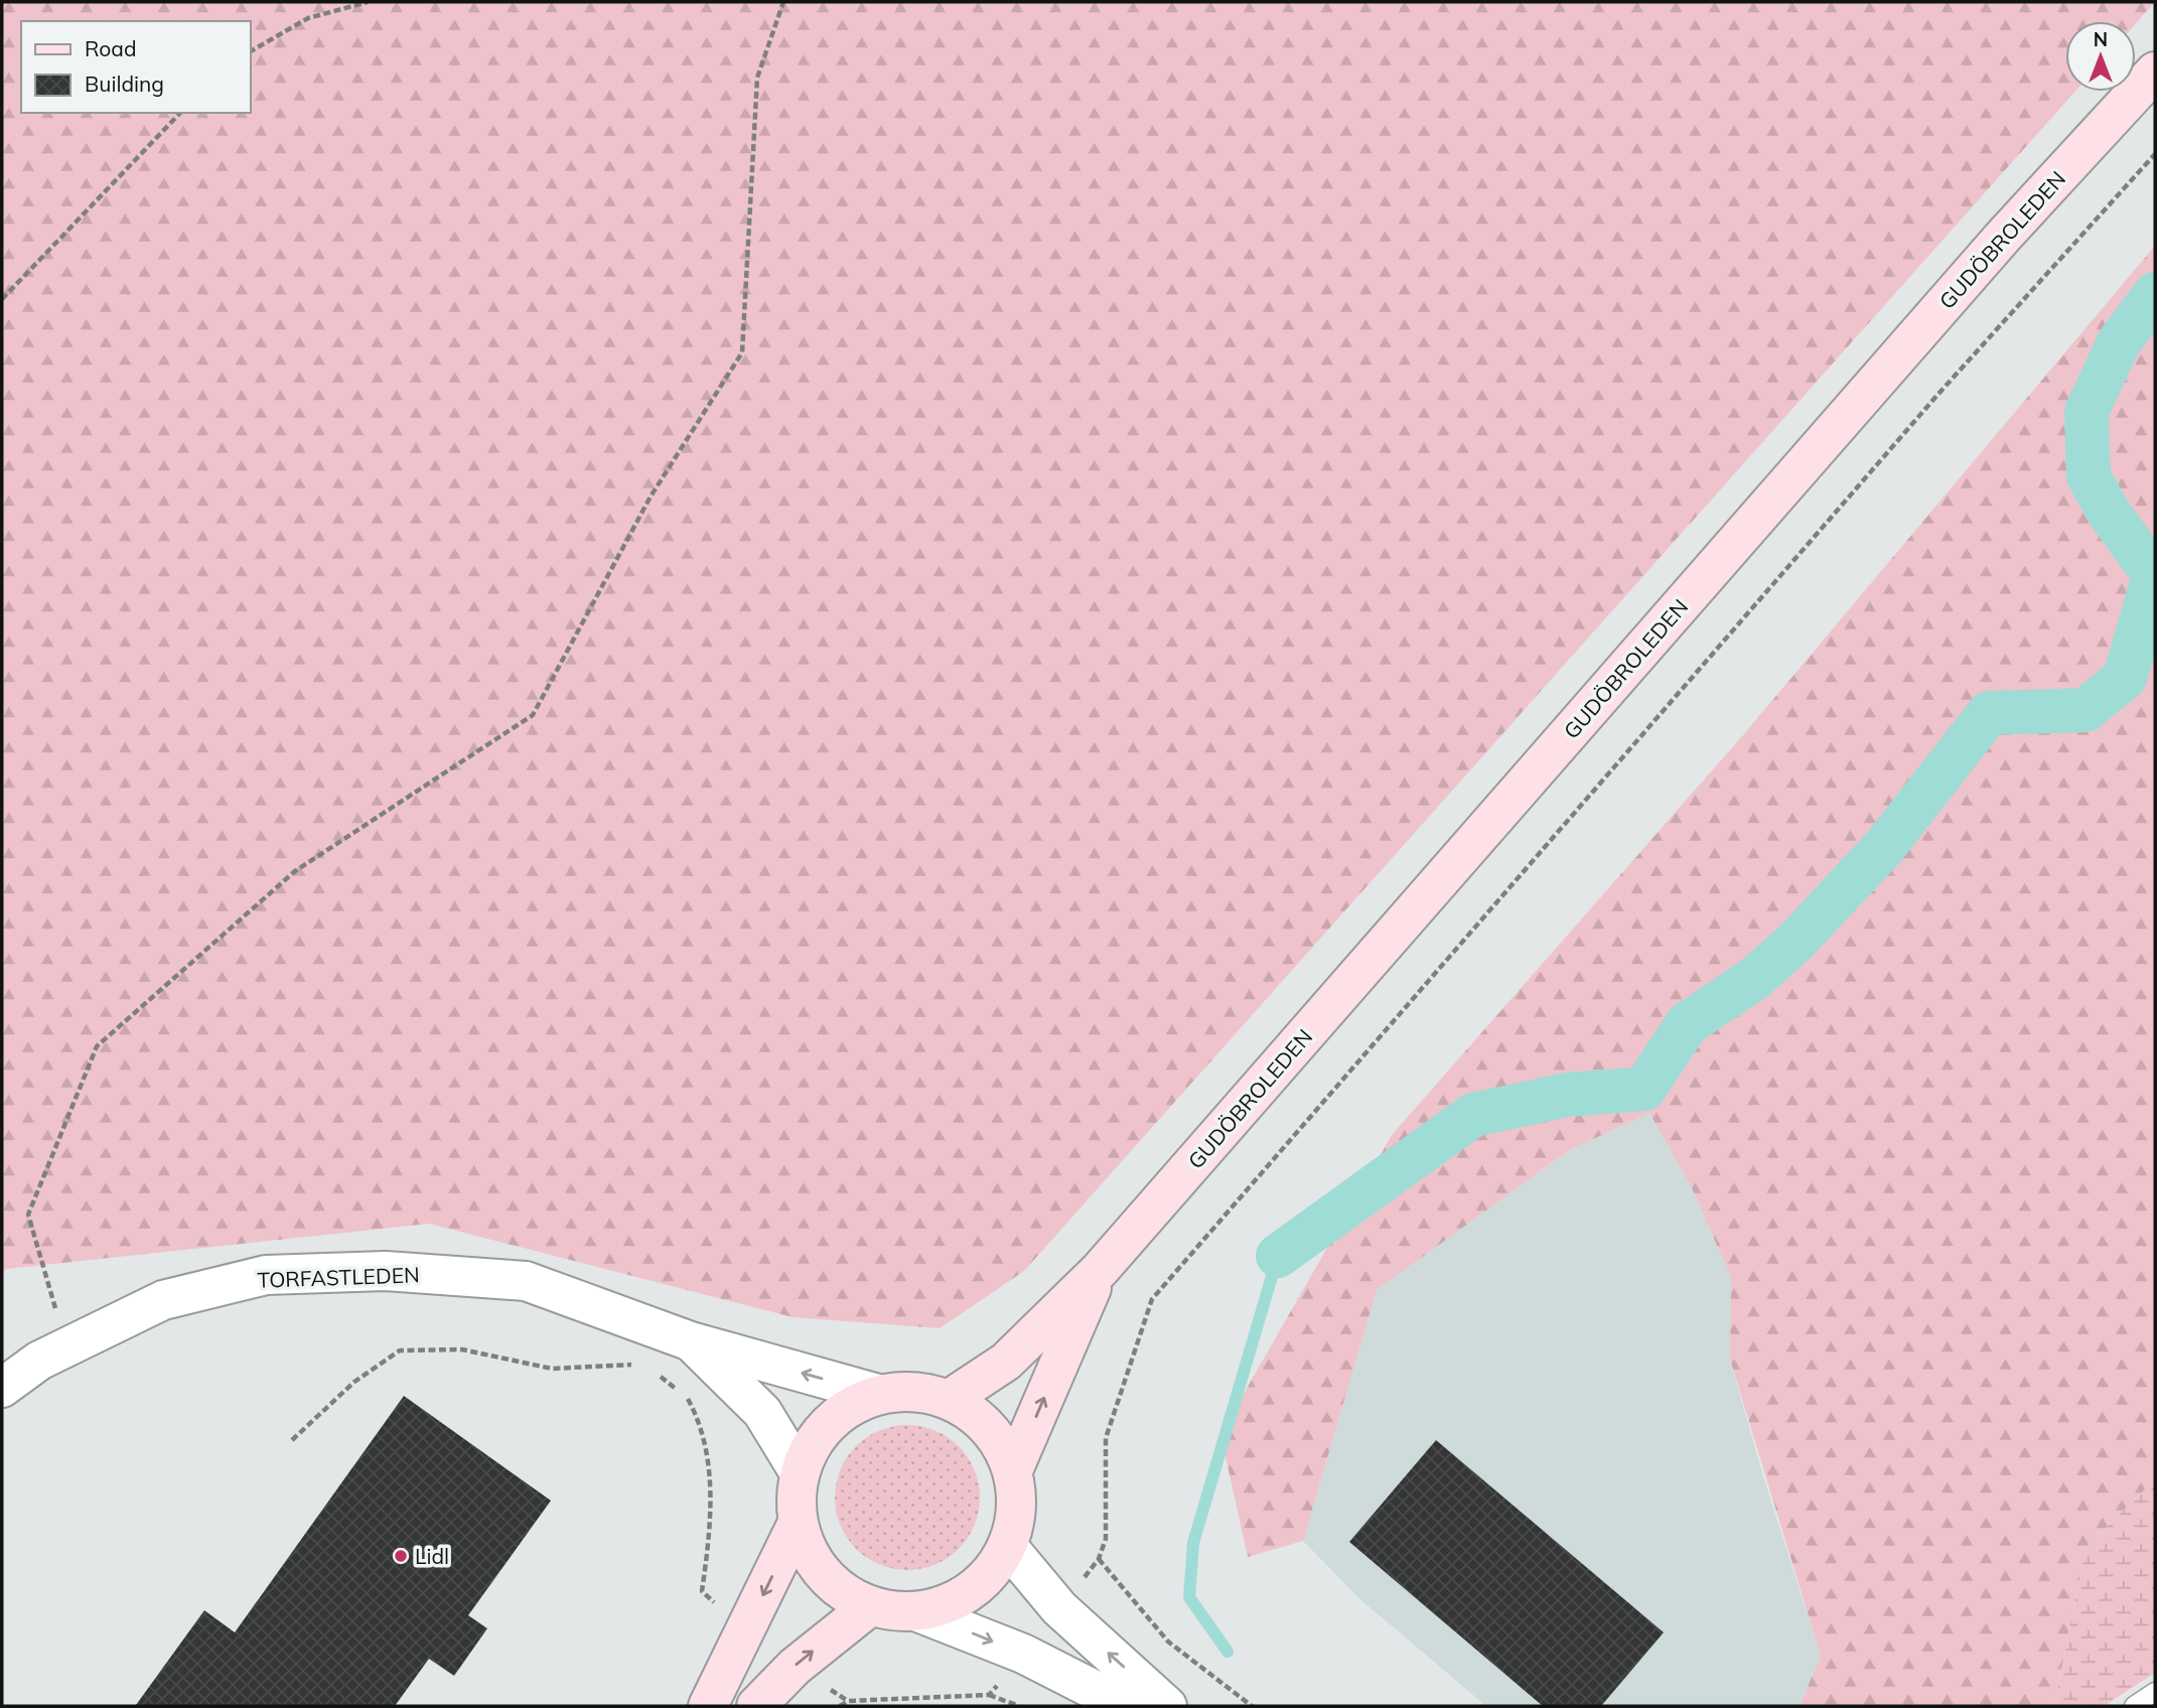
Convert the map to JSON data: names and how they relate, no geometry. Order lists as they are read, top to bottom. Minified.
{"streets":{"main road":["GUDÖBROLEDEN"],"street":["TORFASTLEDEN"]},"crossings":[["GUDÖBROLEDEN","TORFASTLEDEN"]],"places":["Lidl"],"legend":["Road","Building"],"north":"top"}
